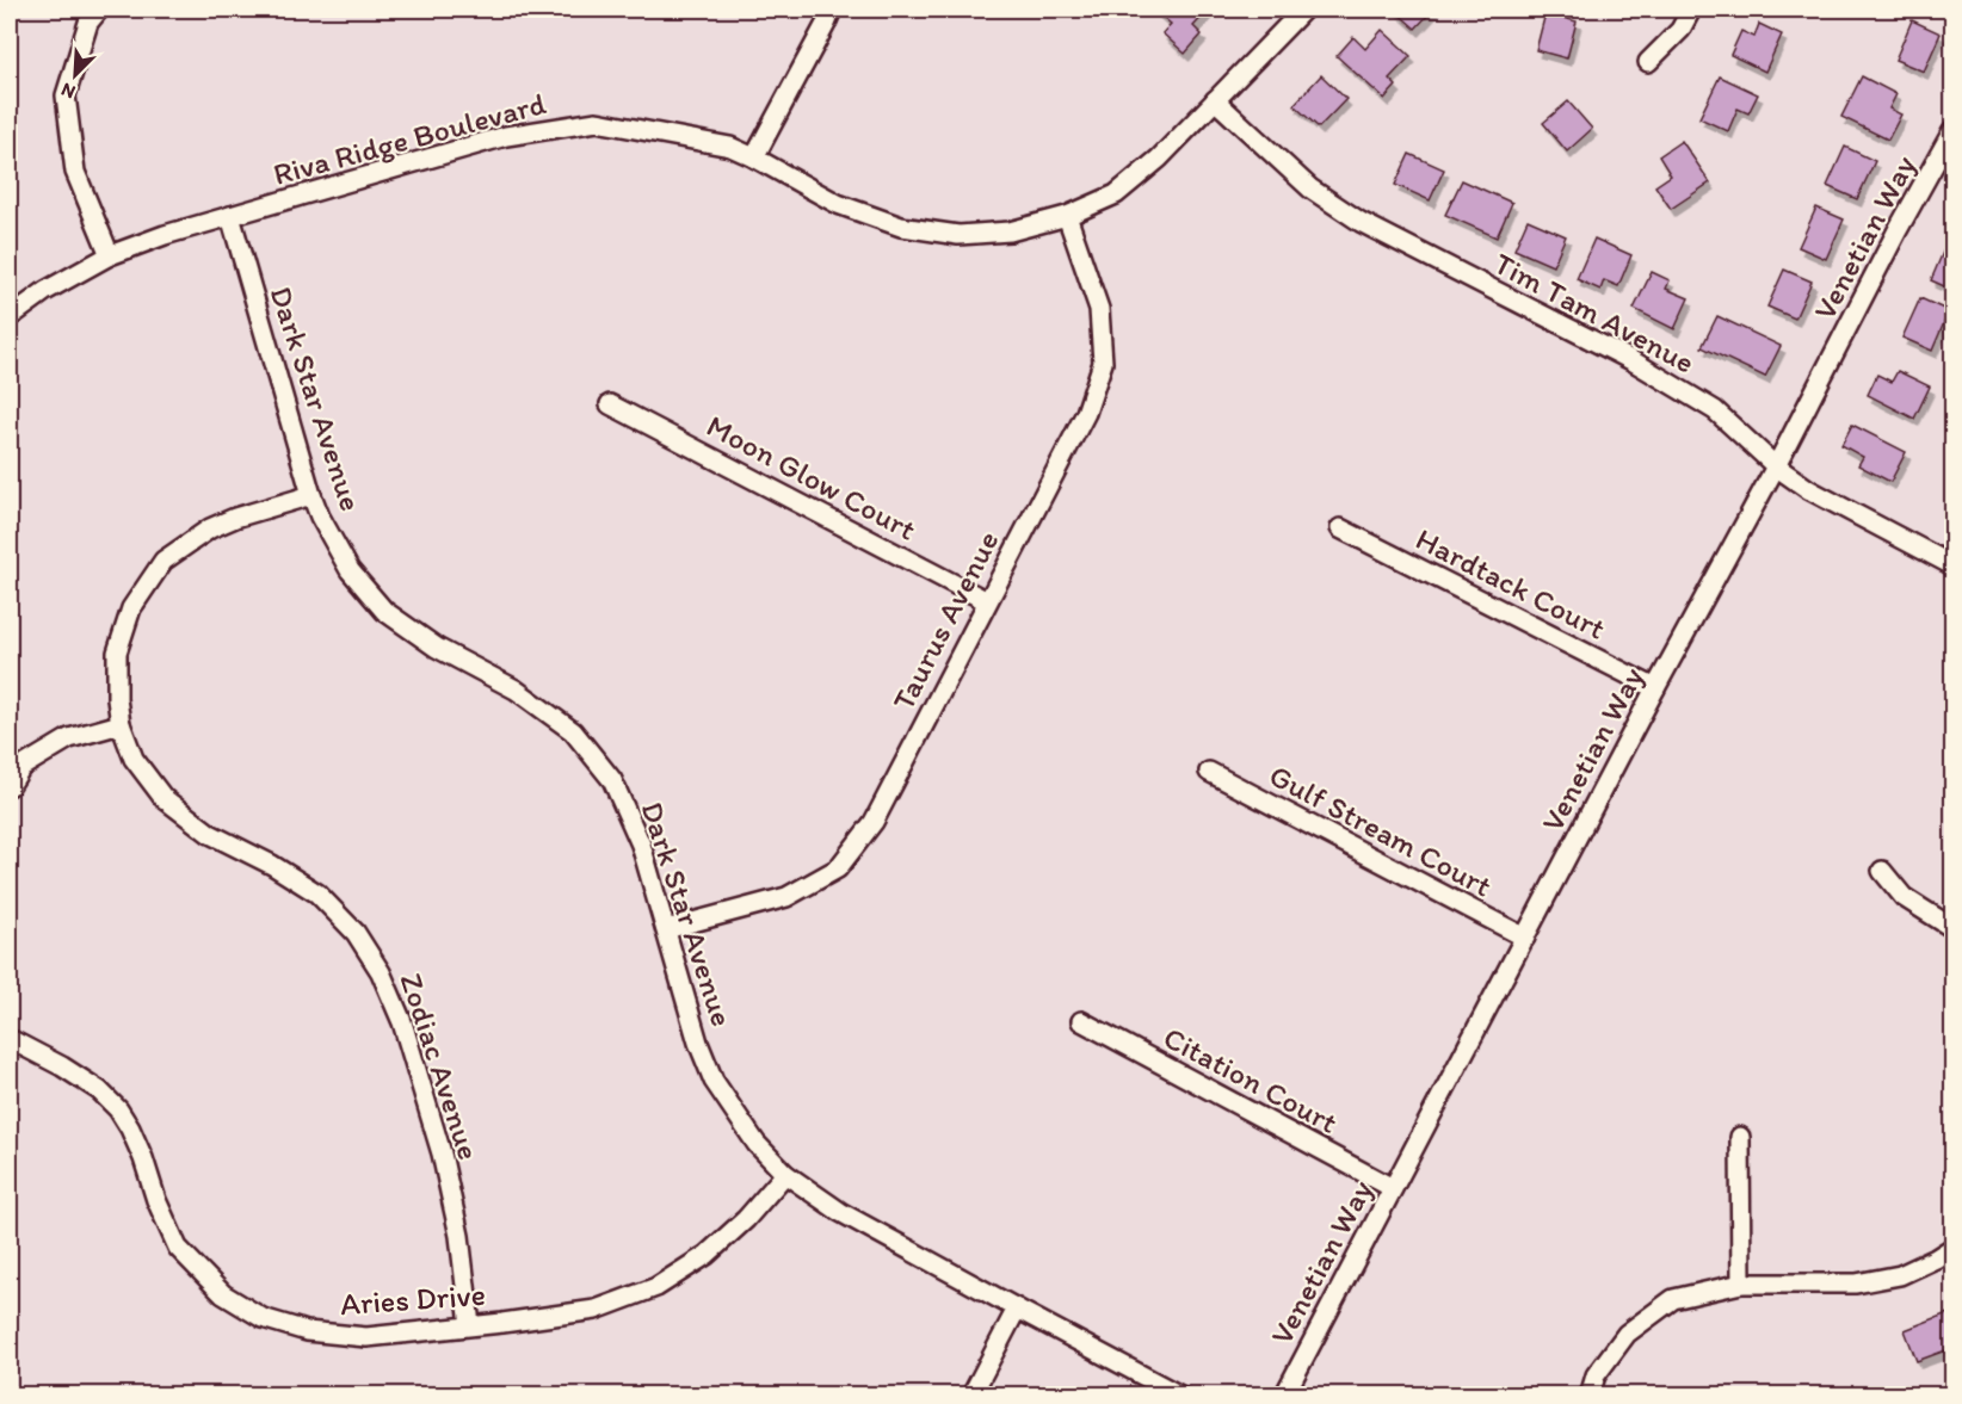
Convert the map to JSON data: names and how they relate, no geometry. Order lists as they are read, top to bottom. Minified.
{"streets":{"street":["Riva Ridge Boulevard","Venetian Way","Tim Tam Avenue","Dark Star Avenue","Moon Glow Court","Hardtack Court","Taurus Avenue","Gulf Stream Court","Zodiac Avenue","Citation Court","Aries Drive"]},"crossings":[["Riva Ridge Boulevard","Tim Tam Avenue"],["Riva Ridge Boulevard","Dark Star Avenue"],["Riva Ridge Boulevard","Taurus Avenue"],["Venetian Way","Tim Tam Avenue"],["Venetian Way","Hardtack Court"],["Venetian Way","Gulf Stream Court"],["Venetian Way","Citation Court"],["Dark Star Avenue","Taurus Avenue"],["Dark Star Avenue","Zodiac Avenue"],["Dark Star Avenue","Aries Drive"],["Moon Glow Court","Taurus Avenue"],["Zodiac Avenue","Aries Drive"]],"north":"bottom left"}
